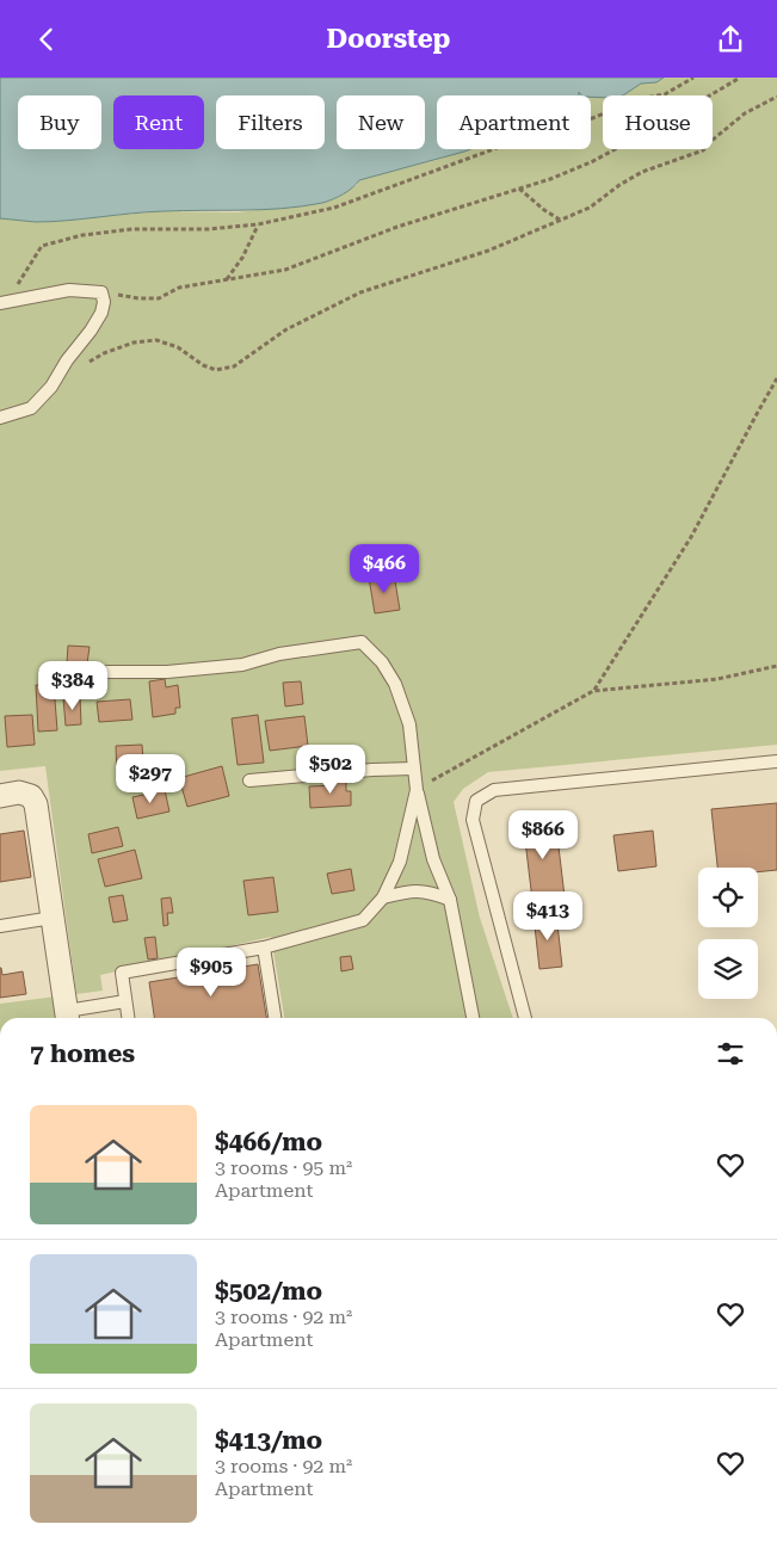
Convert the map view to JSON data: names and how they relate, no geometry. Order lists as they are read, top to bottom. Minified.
{"page":{"header":"Doorstep","chip":["Buy","Rent","Filters","New","Apartment","House"],"price":["$466","$384","$502","$297","$866","$413","$905"],"heading":"7 homes","list":[{"name":"$466/mo","note":"3 rooms · 95 m² · Apartment"},{"name":"$502/mo","note":"3 rooms · 92 m² · Apartment"},{"name":"$413/mo","note":"3 rooms · 92 m² · Apartment"}]}}
